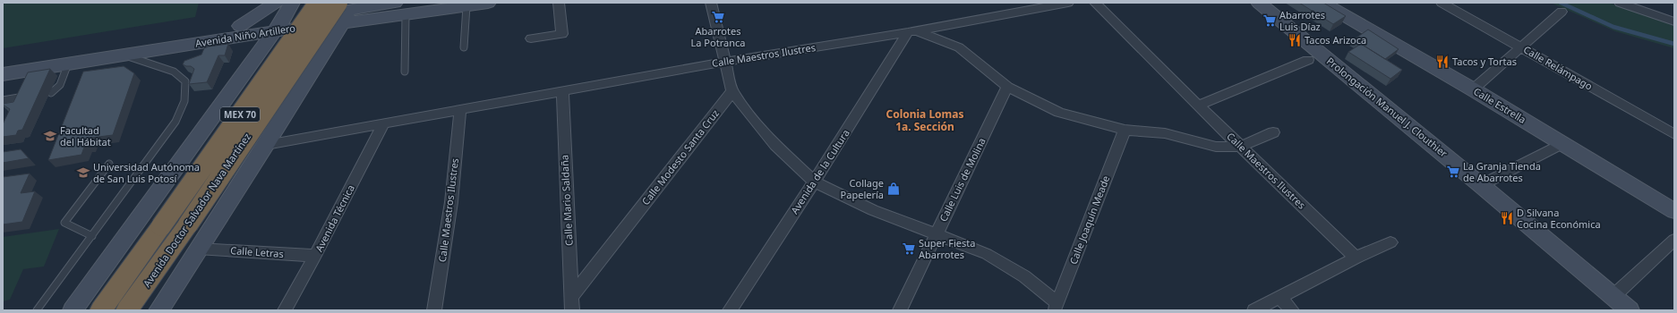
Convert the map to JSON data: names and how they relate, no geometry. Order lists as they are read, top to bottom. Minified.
{"streets":{"highway":["MEX 70","Avenida Doctor Salvador Nava Martínez"],"main road":["Avenida Niño Artillero","Calle Estrella","Prolongación Manuel J. Clouthier"],"street":["Calle Maestros Ilustres","Calle Relámpago","Calle Modesto Santa Cruz","Avenida de la Cultura","Calle Luis de Molina","Calle Mario Saldaña","Avenida Técnica","Calle Joaquín Meade","Calle Letras"]},"crossings":[["Avenida Niño Artillero","Avenida Doctor Salvador Nava Martínez"],["Calle Maestros Ilustres","Avenida de la Cultura"],["Calle Maestros Ilustres","Calle Mario Saldaña"],["Calle Maestros Ilustres","Avenida Doctor Salvador Nava Martínez"],["Calle Maestros Ilustres","Avenida Técnica"],["Calle Modesto Santa Cruz","Calle Mario Saldaña"],["Avenida Doctor Salvador Nava Martínez","Calle Letras"],["Avenida Técnica","Calle Letras"]],"districts":["Colonia Lomas 1a. Sección"],"places":{"supermarket":["Abarrotes La Potranca","Abarrotes Luis Díaz","La Granja Tienda de Abarrotes","Super Fiesta Abarrotes"],"restaurant":["Tacos Arizoca","Tacos y Tortas","D Silvana Cocina Económica"],"school or university":["Facultad del Hábitat","Universidad Autónoma de San Luis Potosí"],"shop":["Collage Papelería"]}}
